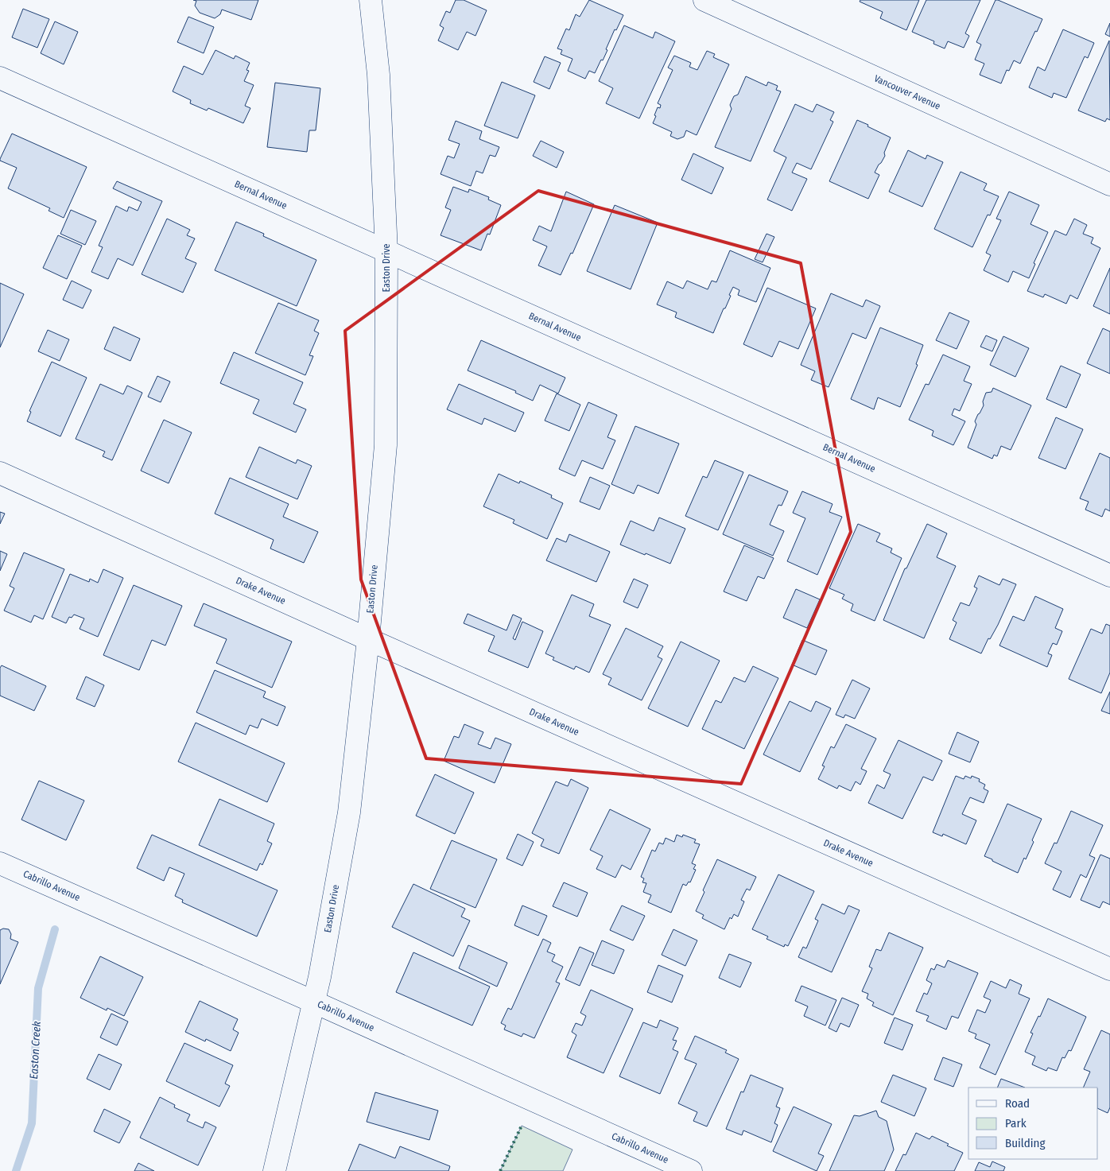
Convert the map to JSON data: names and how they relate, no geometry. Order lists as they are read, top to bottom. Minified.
{"streets":{"street":["Vancouver Avenue","Bernal Avenue","Easton Drive","Drake Avenue","Cabrillo Avenue"]},"crossings":[["Bernal Avenue","Easton Drive"],["Easton Drive","Drake Avenue"],["Easton Drive","Cabrillo Avenue"]],"water":["Easton Creek"],"legend":["Road","Park","Building"]}
